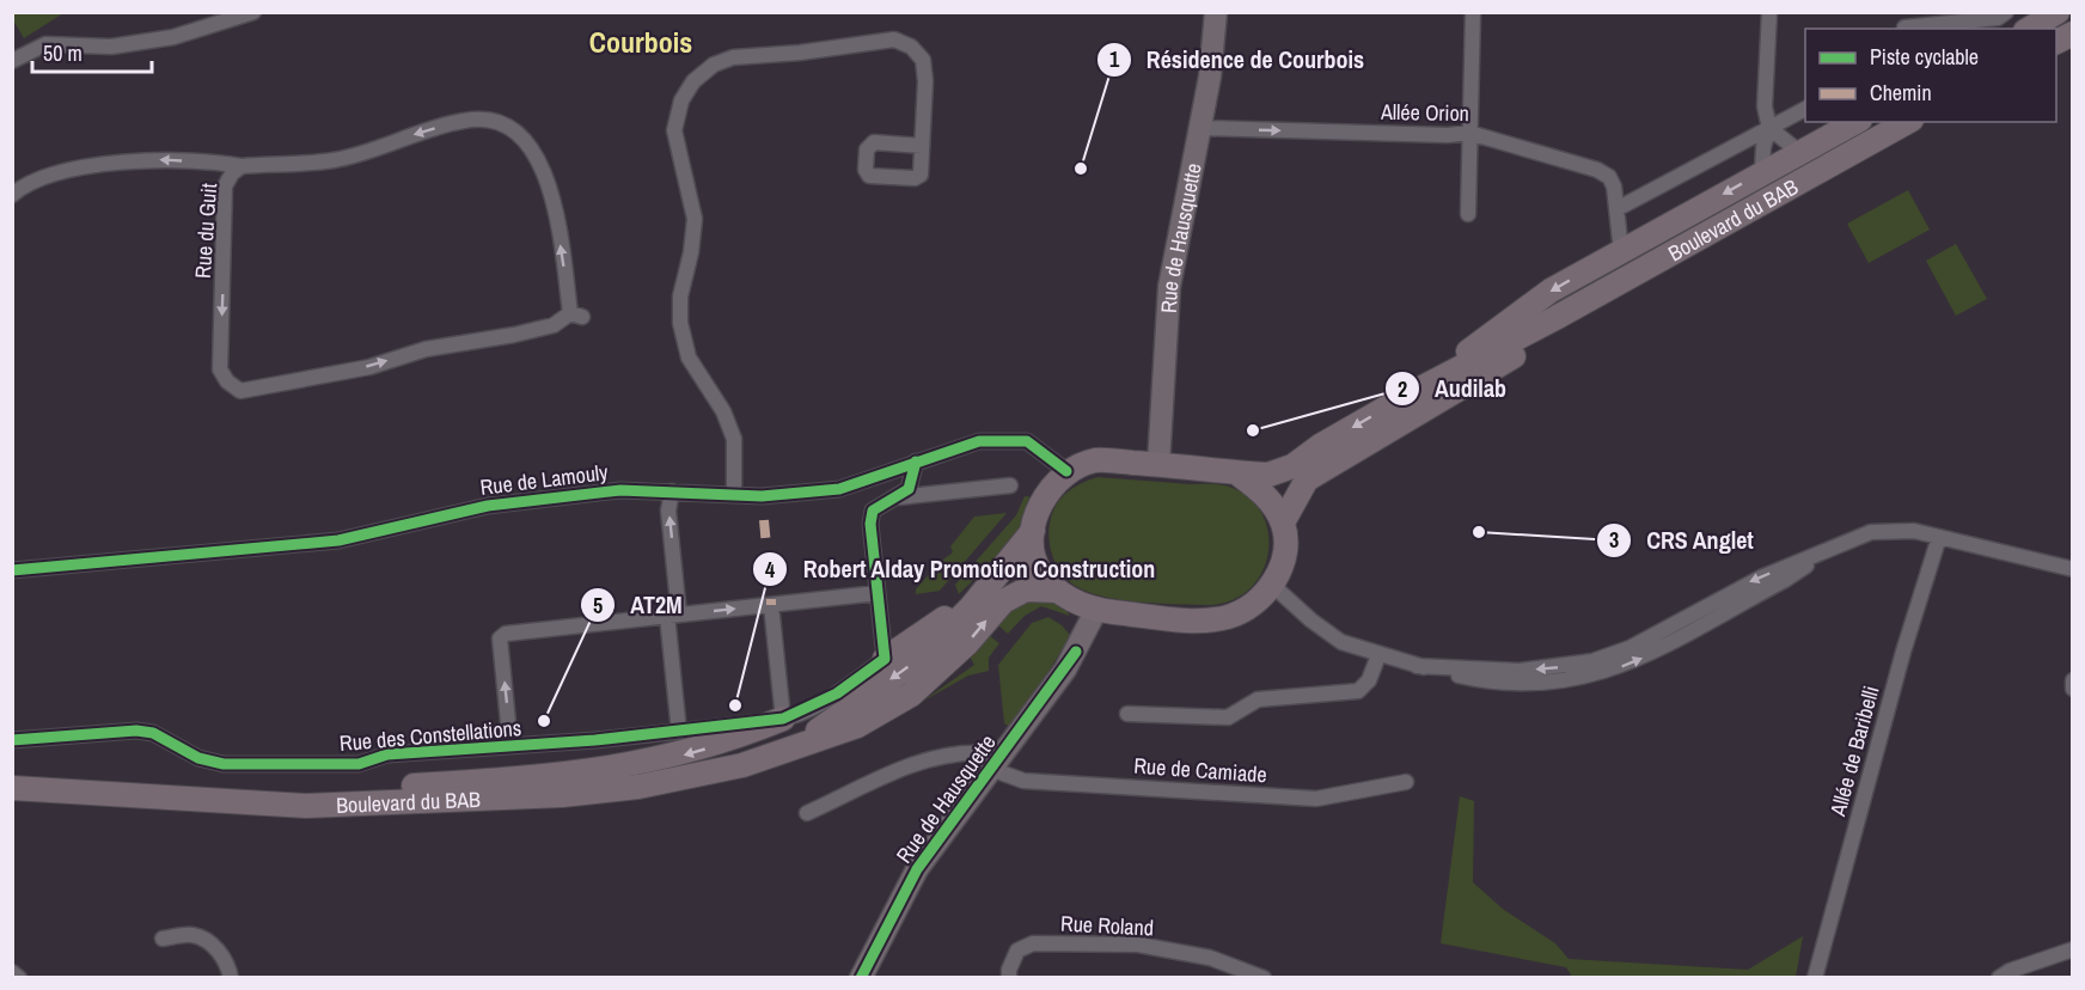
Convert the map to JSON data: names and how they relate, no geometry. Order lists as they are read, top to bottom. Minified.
{"streets":{"main road":["Boulevard du BAB"],"street":["Allée Orion","Rue du Guit","Rue de Hausquette","Rue de Lamouly","Rue des Constellations","Allée de Baribelli","Rue de Camiade","Rue Roland"]},"crossings":[["Allée Orion","Rue de Hausquette"],["Boulevard du BAB","Rue de Hausquette"],["Boulevard du BAB","Rue de Lamouly"],["Rue de Hausquette","Rue de Lamouly"],["Rue de Hausquette","Rue de Camiade"]],"one_way":["Allée Orion"],"districts":["Courbois"],"places":["Résidence de Courbois","Audilab","CRS Anglet","Robert Alday Promotion Construction","AT2M"],"legend":["Piste cyclable","Chemin"],"scale_bar":"50 m"}
